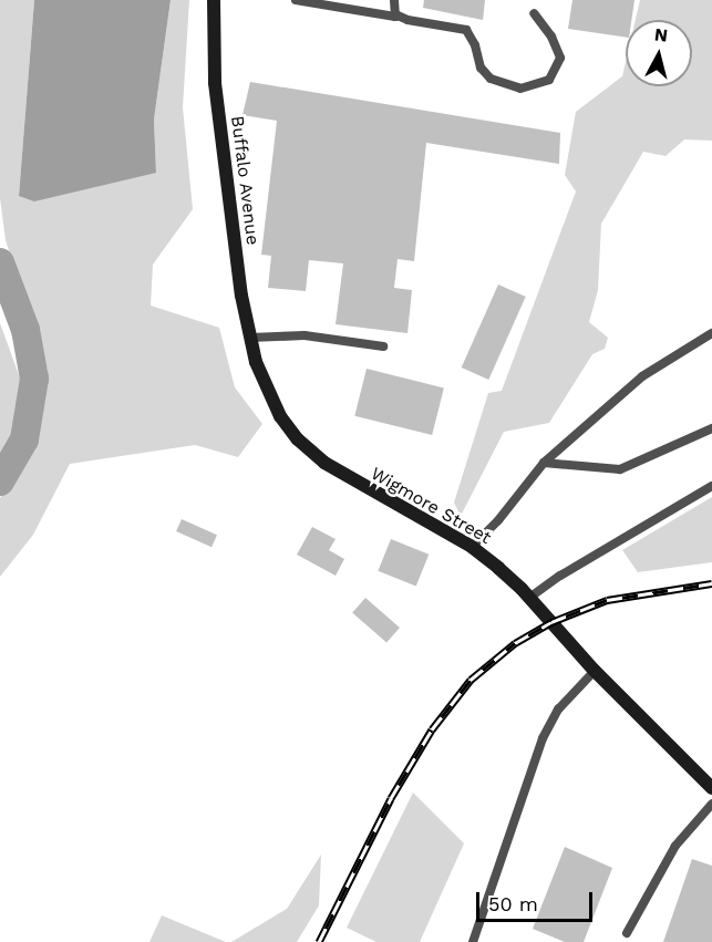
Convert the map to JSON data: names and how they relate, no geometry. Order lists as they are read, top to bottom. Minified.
{"streets":{"street":["Buffalo Avenue","Wigmore Street"]},"crossings":[["Buffalo Avenue","Wigmore Street"]],"scale_bar":"50 m","north":"top"}
